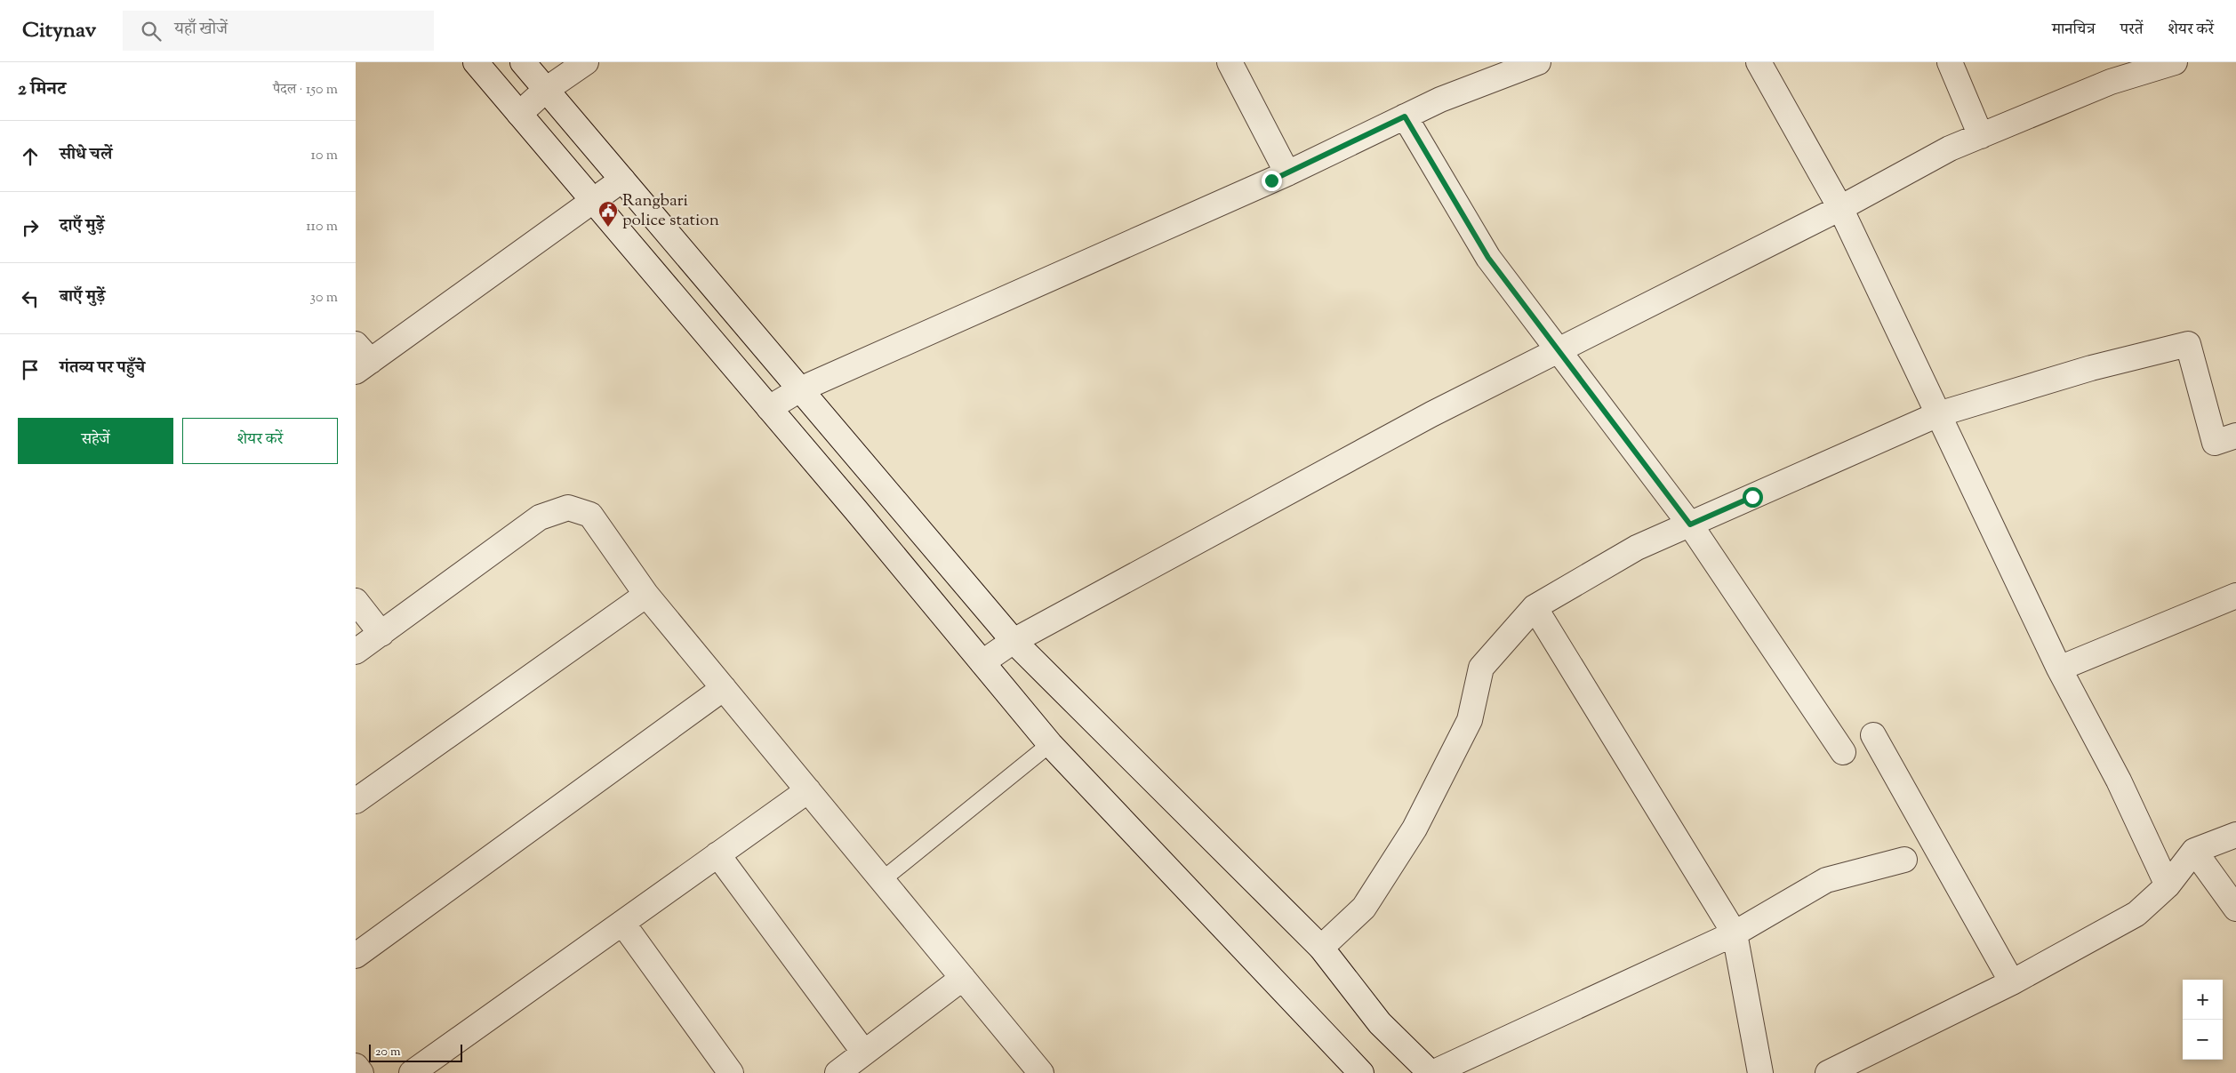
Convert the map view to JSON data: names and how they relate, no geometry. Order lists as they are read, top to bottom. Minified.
{"places":{"public building":["Rangbari police station"]},"scale_bar":"20 m","page":{"header":"Citynav","search":"यहाँ खोजें","nav":["मानचित्र","परतें","शेयर करें"],"heading":["2 मिनट","पैदल · 150 m"],"list":[["सीधे चलें","10 m"],["दाएँ मुड़ें","110 m"],["बाएँ मुड़ें","30 m"],"गंतव्य पर पहुँचे"],"buttons":["सहेजें","शेयर करें"],"map_buttons":["+","−"],"scale":"20 m"}}
